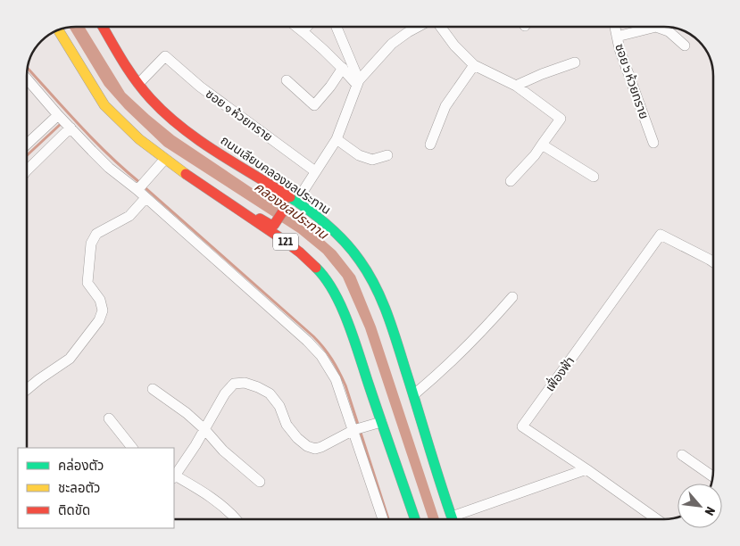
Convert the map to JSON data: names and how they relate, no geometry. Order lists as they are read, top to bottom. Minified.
{"streets":{"main road":["ถนนเลียบคลองชลประทาน","121"],"street":["ซอย ๖ ห้วยทราย","ซอย ๑ ห้วยทราย","เฟื่องฟ้า"]},"crossings":[["ซอย ๑ ห้วยทราย","ถนนเลียบคลองชลประทาน"]],"water":["คลองชลประทาน"],"legend":["คล่องตัว","ชะลอตัว","ติดขัด"],"north":"bottom right"}
